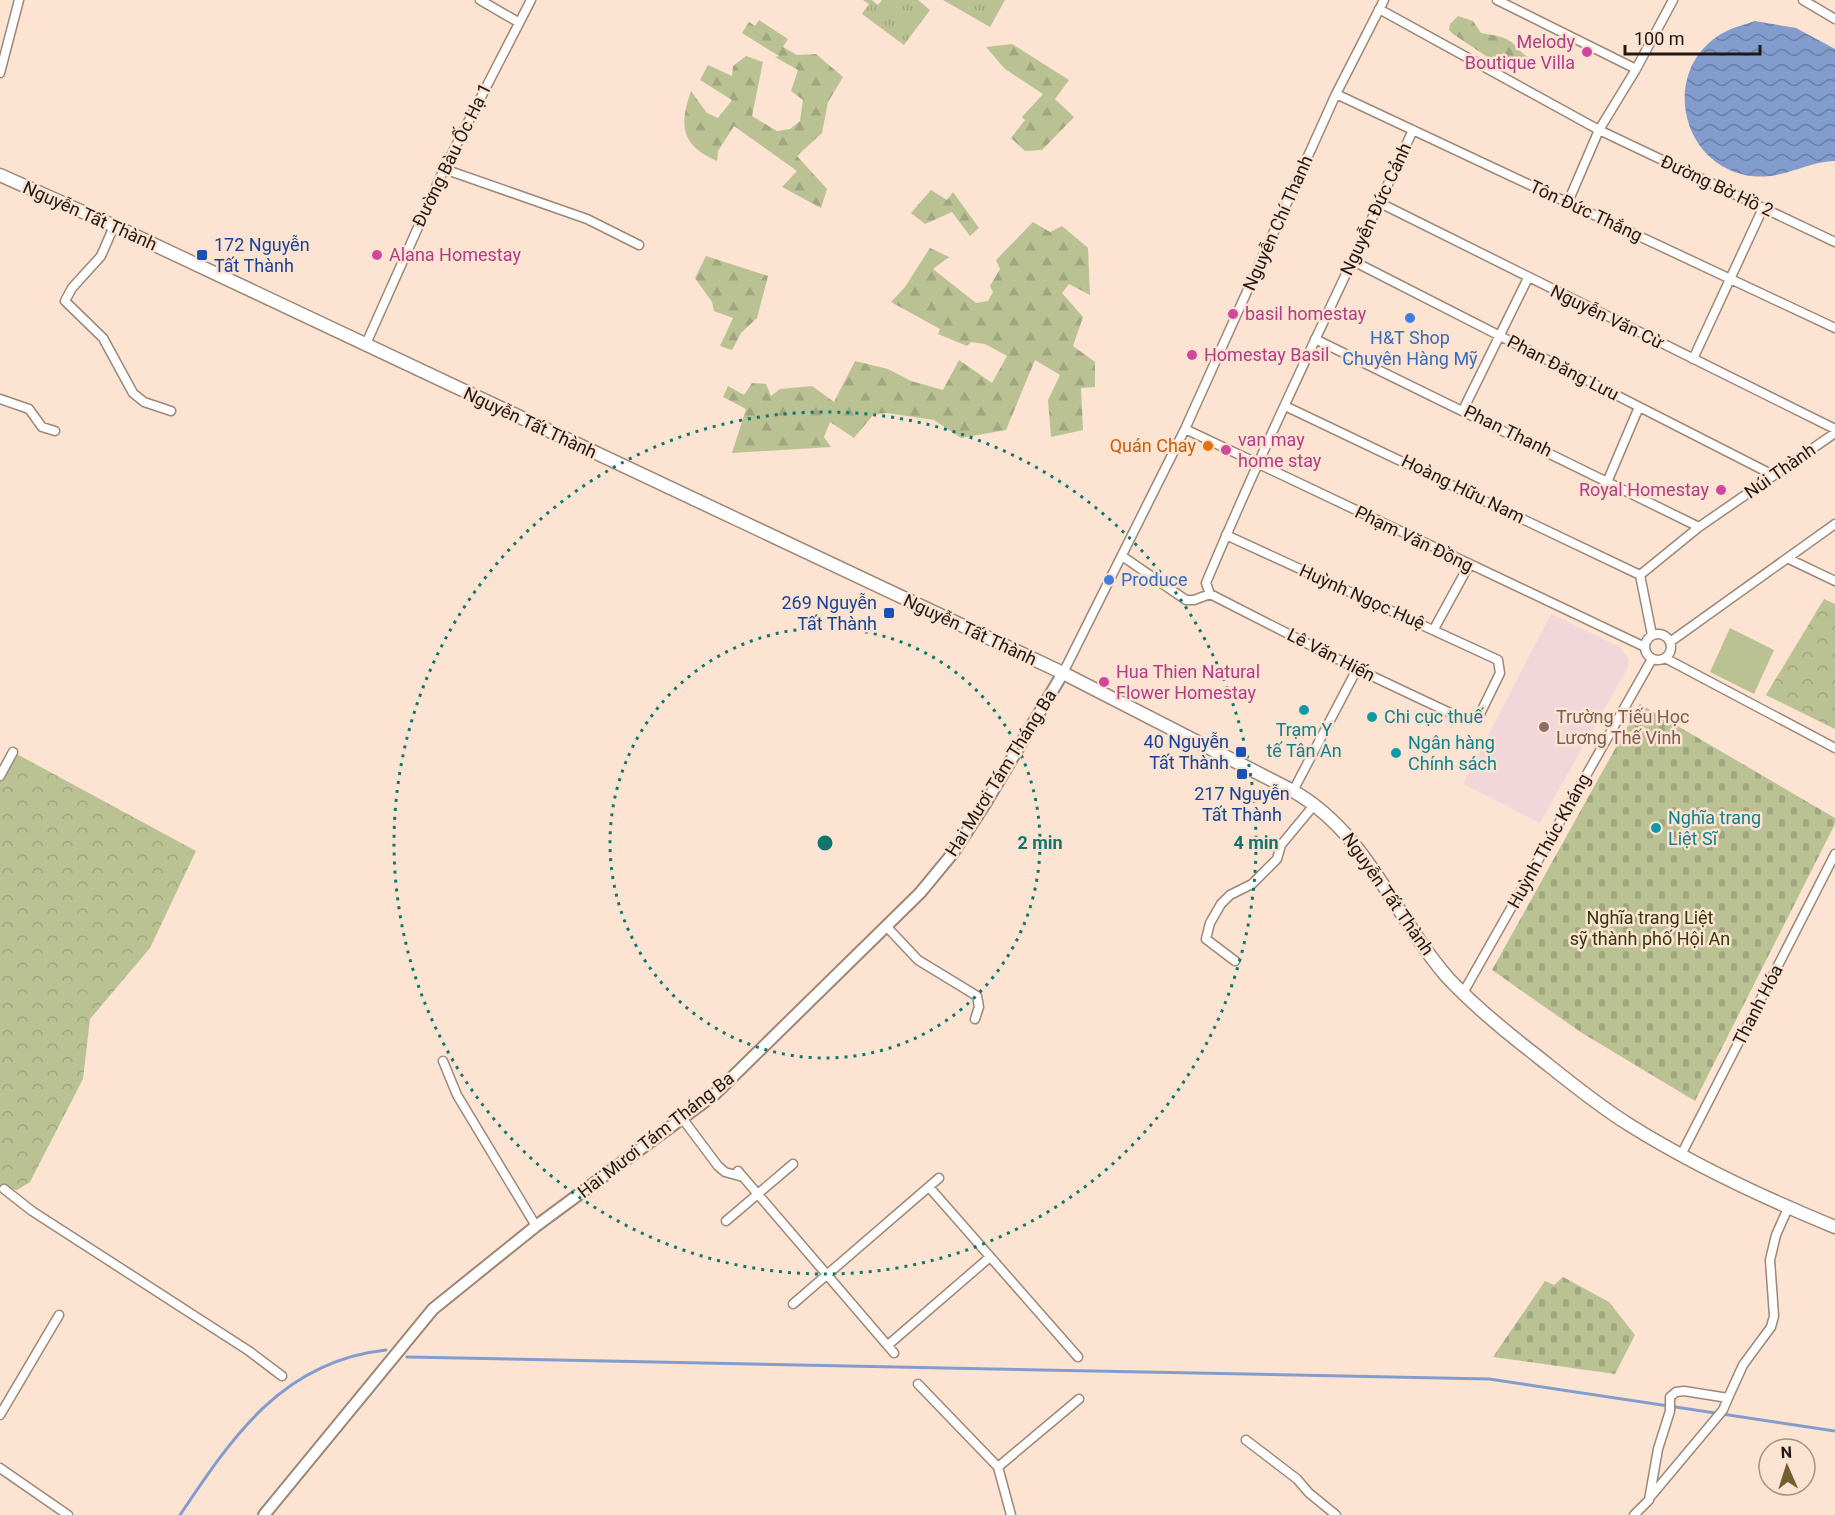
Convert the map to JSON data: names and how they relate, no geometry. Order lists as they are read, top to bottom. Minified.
{"streets":{"main road":["Nguyễn Tất Thành"],"street":["Đường Bàu Ốc Hạ 1","Đường Bờ Hồ 2","Nguyễn Đức Cảnh","Tôn Đức Thắng","Nguyễn Chí Thanh","Nguyễn Văn Cừ","Phan Đăng Lưu","Phan Thanh","Núi Thành","Hoàng Hữu Nam","Phạm Văn Đồng","Huỳnh Ngọc Huệ","Lê Văn Hiến","Hai Mươi Tám Tháng Ba","Huỳnh Thúc Kháng","Thanh Hóa"]},"crossings":[["Đường Bàu Ốc Hạ 1","Nguyễn Tất Thành"],["Đường Bờ Hồ 2","Nguyễn Chí Thanh"],["Nguyễn Đức Cảnh","Tôn Đức Thắng"],["Nguyễn Đức Cảnh","Nguyễn Văn Cừ"],["Nguyễn Đức Cảnh","Phan Đăng Lưu"],["Nguyễn Đức Cảnh","Phan Thanh"],["Nguyễn Đức Cảnh","Hoàng Hữu Nam"],["Nguyễn Đức Cảnh","Phạm Văn Đồng"],["Nguyễn Đức Cảnh","Huỳnh Ngọc Huệ"],["Nguyễn Đức Cảnh","Lê Văn Hiến"],["Tôn Đức Thắng","Nguyễn Chí Thanh"],["Nguyễn Tất Thành","Nguyễn Chí Thanh"],["Nguyễn Tất Thành","Hai Mươi Tám Tháng Ba"],["Nguyễn Tất Thành","Huỳnh Thúc Kháng"],["Nguyễn Tất Thành","Thanh Hóa"],["Nguyễn Chí Thanh","Phạm Văn Đồng"],["Nguyễn Chí Thanh","Hai Mươi Tám Tháng Ba"],["Nguyễn Văn Cừ","Núi Thành"],["Phan Đăng Lưu","Núi Thành"],["Phan Thanh","Núi Thành"],["Núi Thành","Hoàng Hữu Nam"],["Phạm Văn Đồng","Huỳnh Thúc Kháng"],["Huỳnh Ngọc Huệ","Lê Văn Hiến"]],"parks":["Nghĩa trang Liệt sỹ thành phố Hội An"],"places":{"other":["Melody Boutique Villa","Alana Homestay","basil homestay","H&T Shop Chuyên Hàng Mỹ","Homestay Basil","Quán Chay","van may home stay","Royal Homestay","Produce","Hua Thien Natural Flower Homestay","Trạm Y tế Tân An","Chi cục thuế","Trường Tiếu Học Lương Thế Vinh","Ngân hàng Chính sách","Nghĩa trang Liệt Sĩ"],"transit":["172 Nguyễn Tất Thành","269 Nguyễn Tất Thành","40 Nguyễn Tất Thành","217 Nguyễn Tất Thành"]},"scale_bar":"100 m","north":"top","rings":["2 min","4 min"]}
